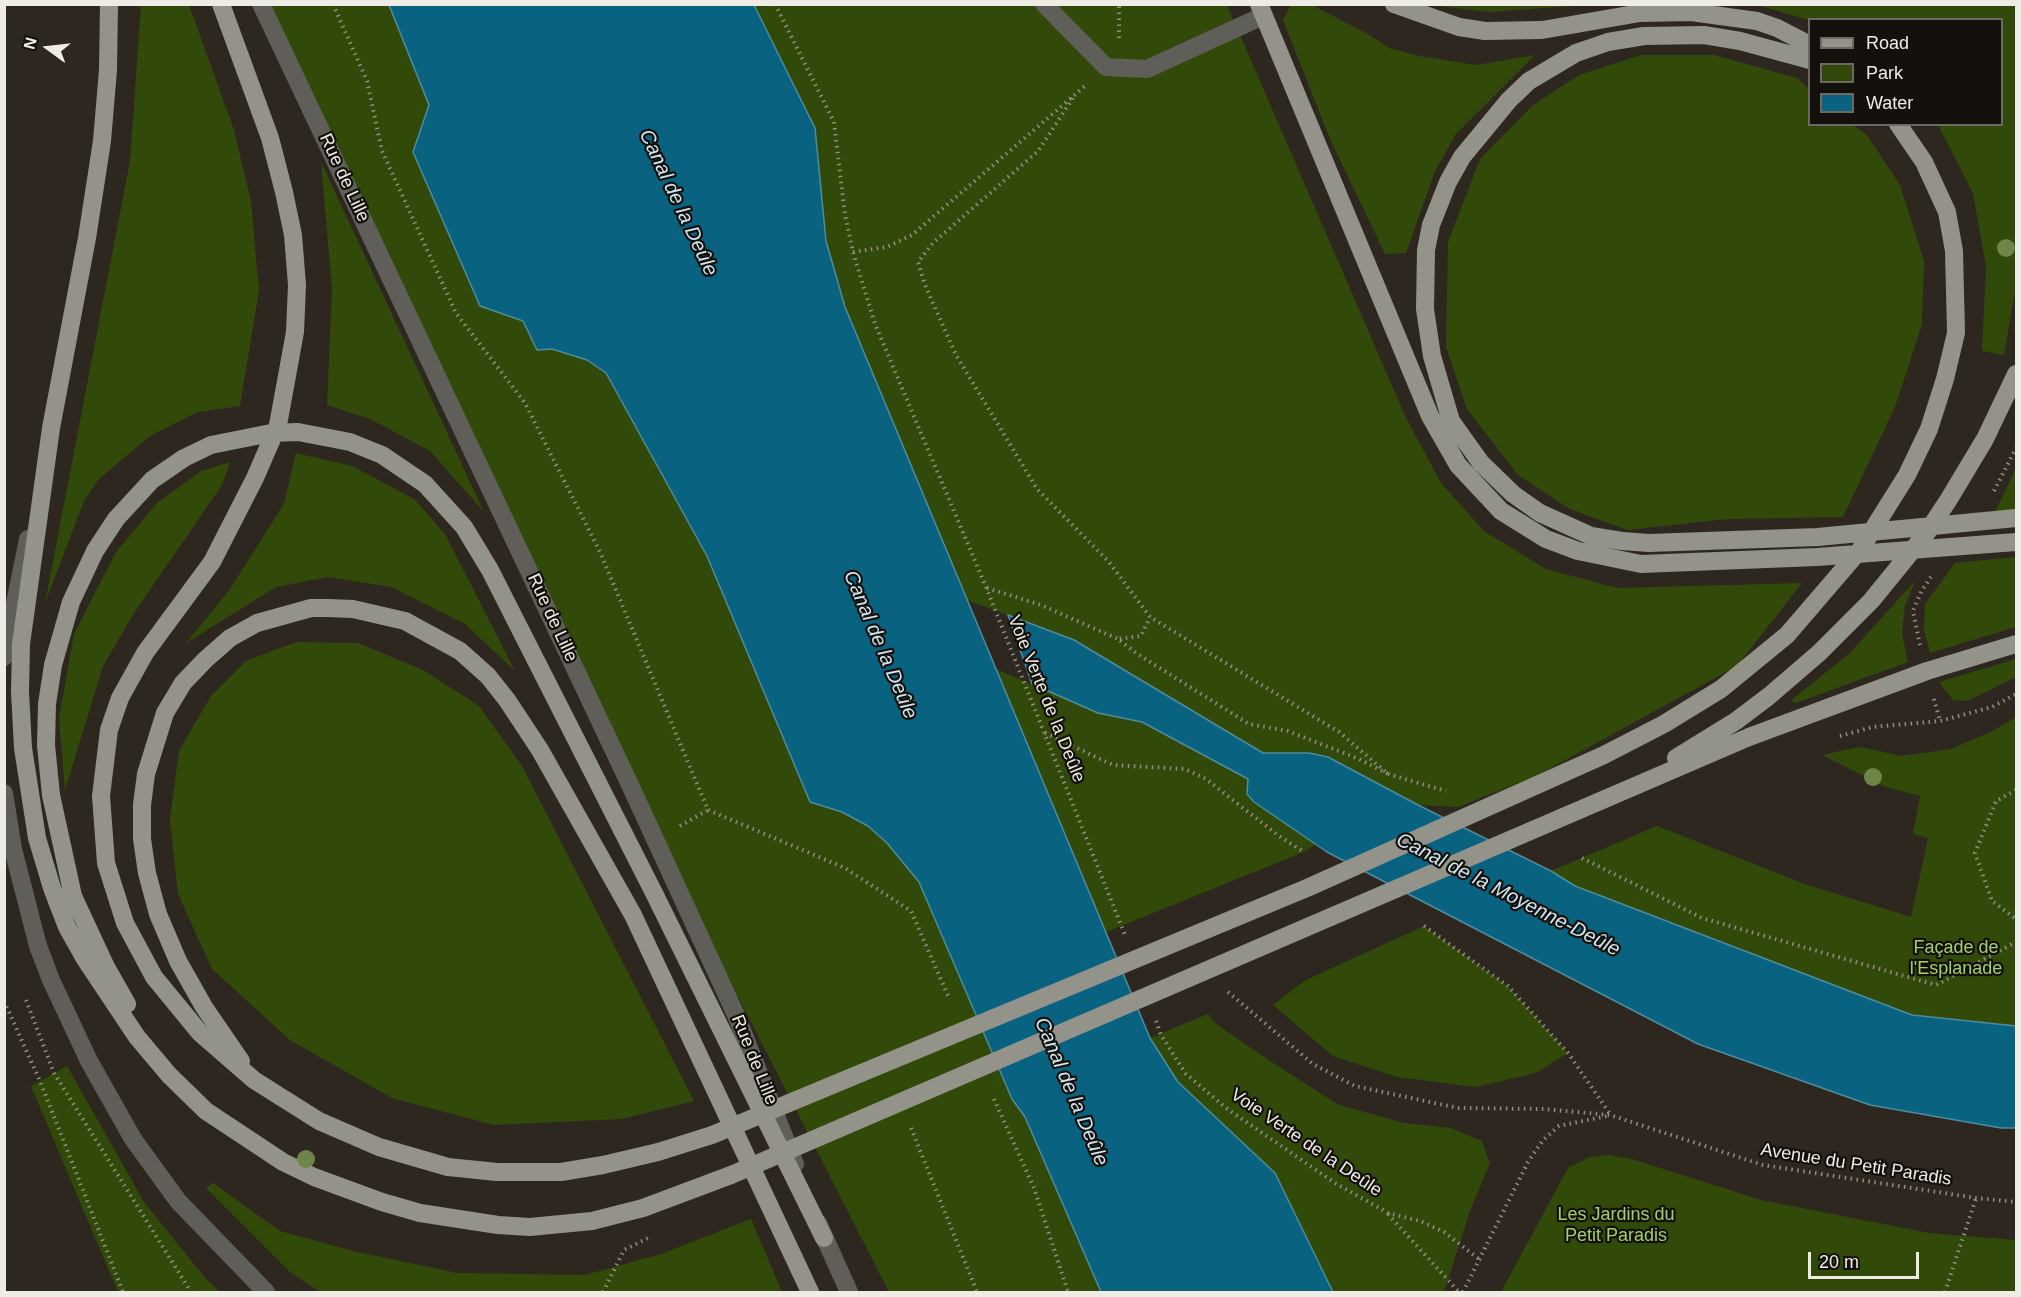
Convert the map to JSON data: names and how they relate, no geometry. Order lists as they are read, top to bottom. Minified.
{"streets":{"street":["Rue de Lille"],"path":["Voie Verte de la Deûle","Avenue du Petit Paradis"]},"water":["Canal de la Deûle","Canal de la Moyenne-Deûle"],"parks":["Façade de l'Esplanade","Les Jardins du Petit Paradis"],"legend":["Road","Park","Water"],"scale_bar":"20 m","north":"left"}
